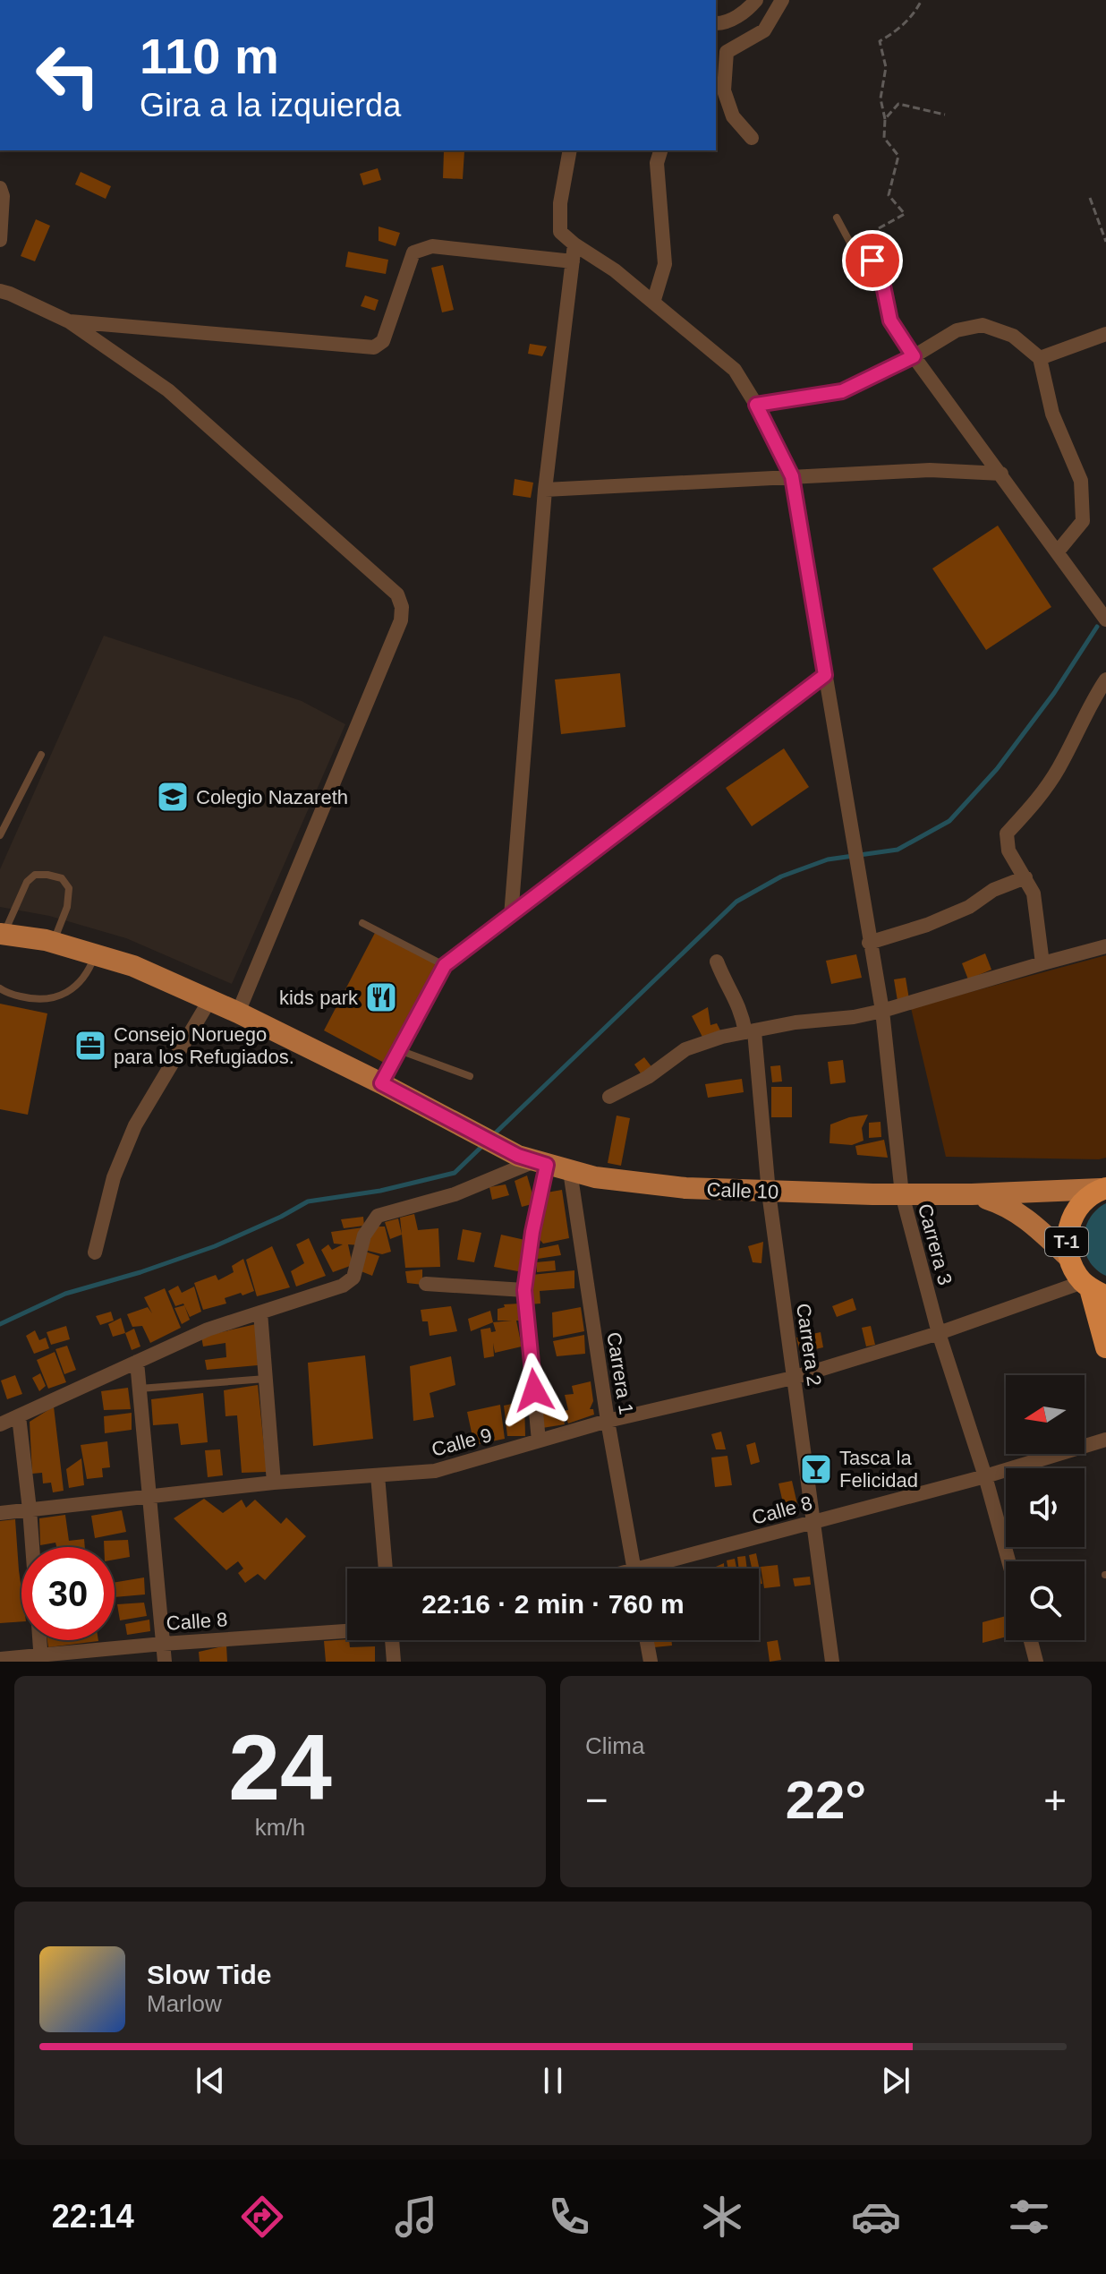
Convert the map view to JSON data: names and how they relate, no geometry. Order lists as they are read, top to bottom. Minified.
{"streets":{"highway":["T-1"],"main road":["Calle 10"],"street":["Carrera 3","Carrera 2","Carrera 1","Calle 9","Calle 8"]},"crossings":[["Calle 10","T-1"],["Calle 10","Carrera 3"],["Calle 10","Carrera 2"],["Calle 10","Carrera 1"],["T-1","Calle 9"],["Carrera 3","Calle 9"],["Carrera 3","Calle 8"],["Carrera 2","Calle 9"],["Carrera 2","Calle 8"],["Carrera 1","Calle 9"]],"places":{"school or university":["Colegio Nazareth"],"restaurant":["kids park"],"office":["Consejo Noruego para los Refugiados."],"bar":["Tasca la Felicidad"]},"north":"left","page":{"turn":["110 m","Gira a la izquierda"],"limit":"30","trip":"22:16 · 2 min · 760 m","tile":[["24","km/h"],"Clima"],"heat":["−","22°","+"],"song":["Slow Tide","Marlow"],"tabs":"22:14"}}
